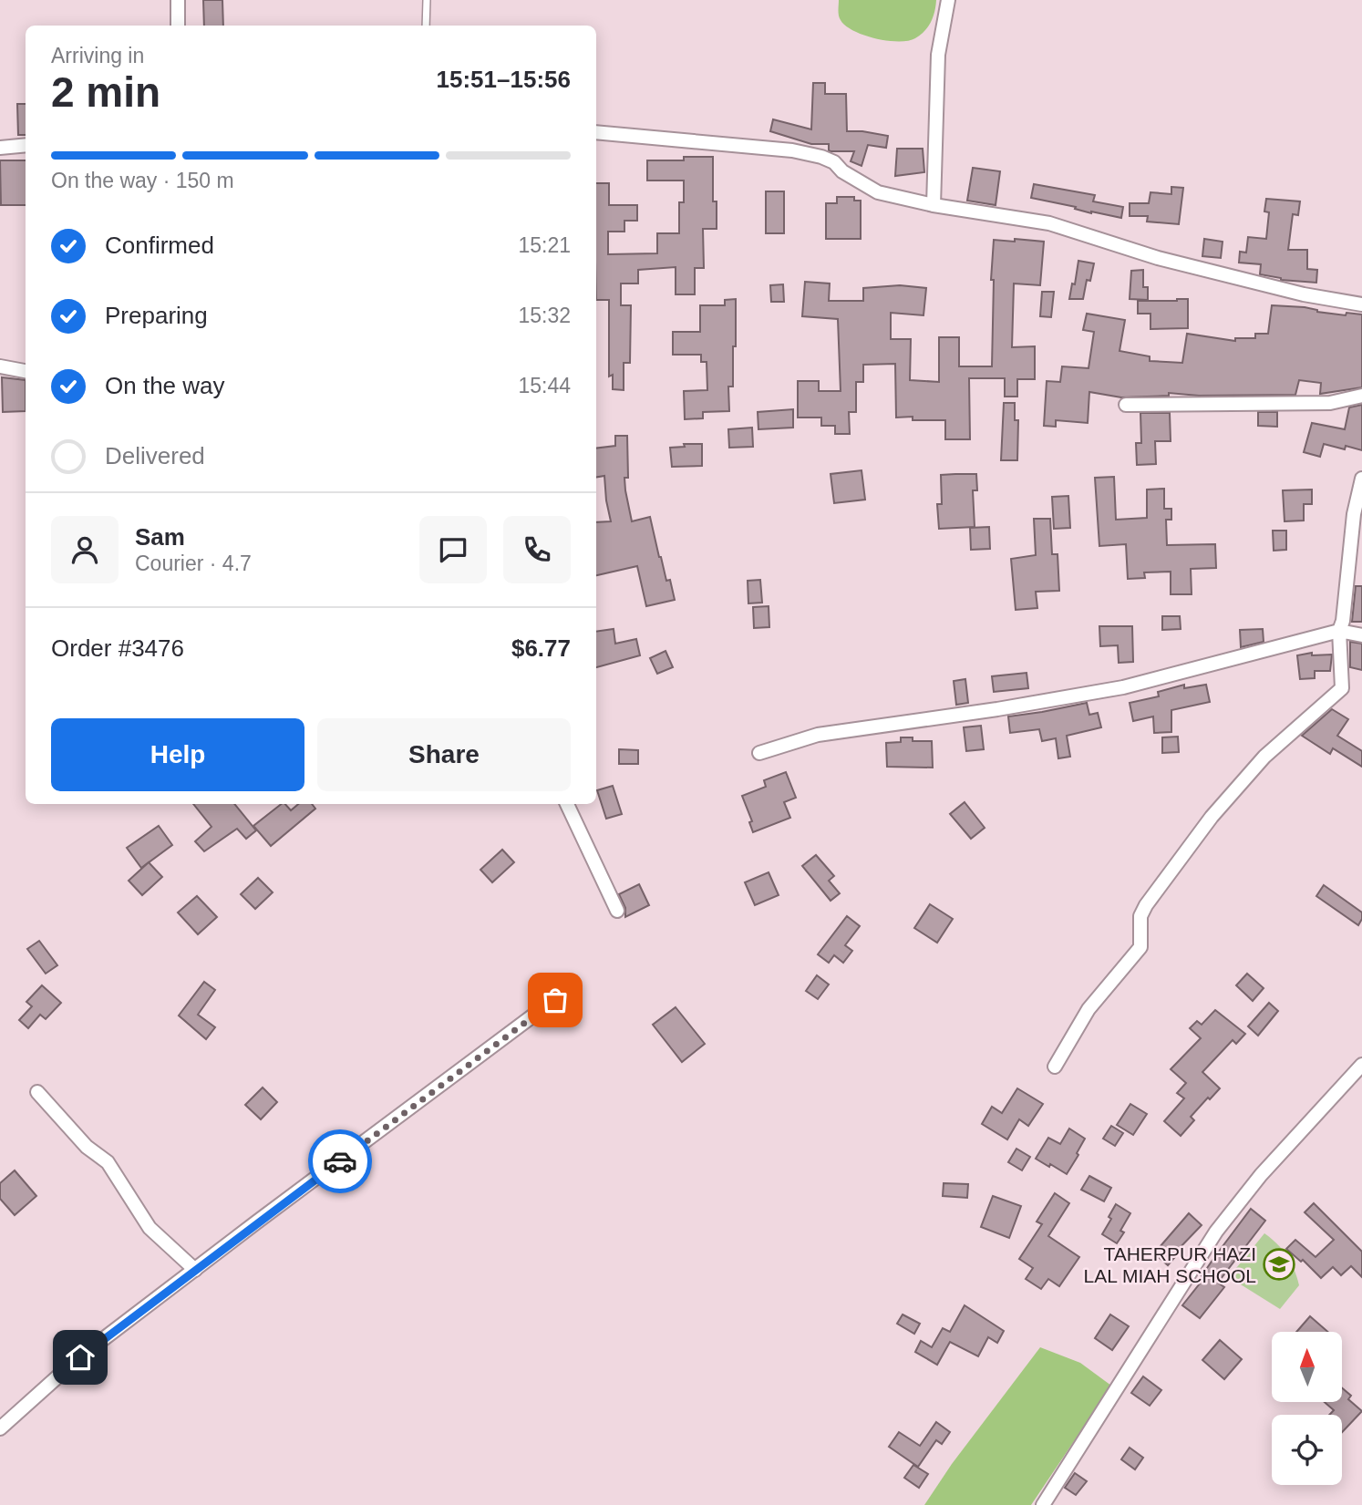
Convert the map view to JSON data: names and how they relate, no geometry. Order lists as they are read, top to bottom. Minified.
{"places":{"school or university":["TAHERPUR HAZI LAL MIAH SCHOOL"]},"north":"top","page":{"heading":["2 min","Arriving in","15:51–15:56"],"panel":["Sam","Courier · 4.7","Order #3476","$6.77"],"bar":"On the way · 150 m","list":[["Confirmed","15:21"],["Preparing","15:32"],["On the way","15:44"],"Delivered"],"buttons":["Help","Share"]}}
